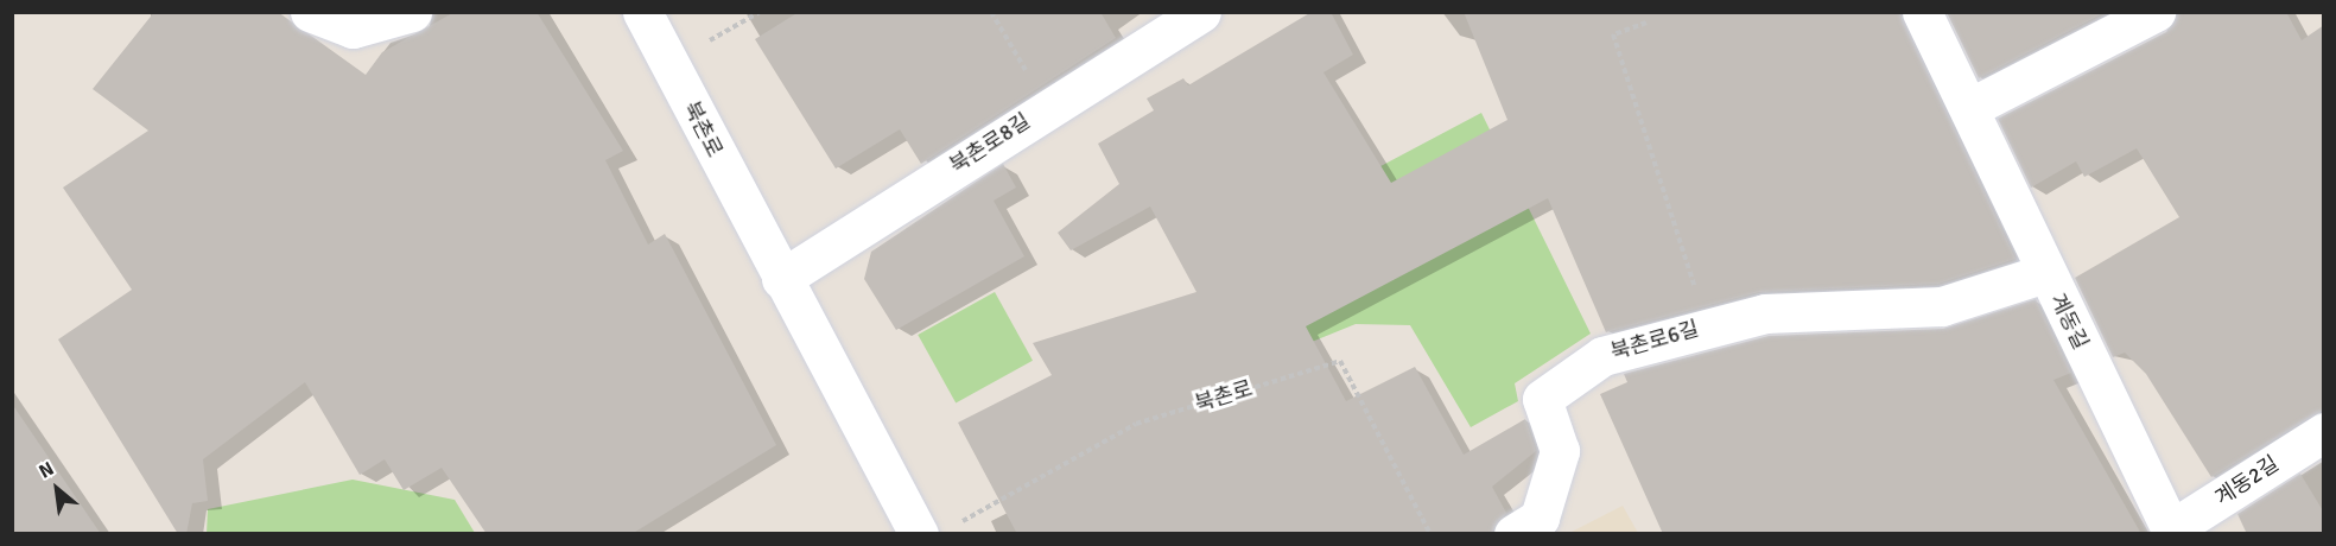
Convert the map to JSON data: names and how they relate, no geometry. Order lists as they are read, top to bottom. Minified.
{"streets":{"street":["북촌로","북촌로8길","계동길","북촌로6길","계동2길"]},"crossings":[["북촌로","북촌로8길"],["계동길","북촌로6길"],["계동길","계동2길"]],"north":"top left"}
